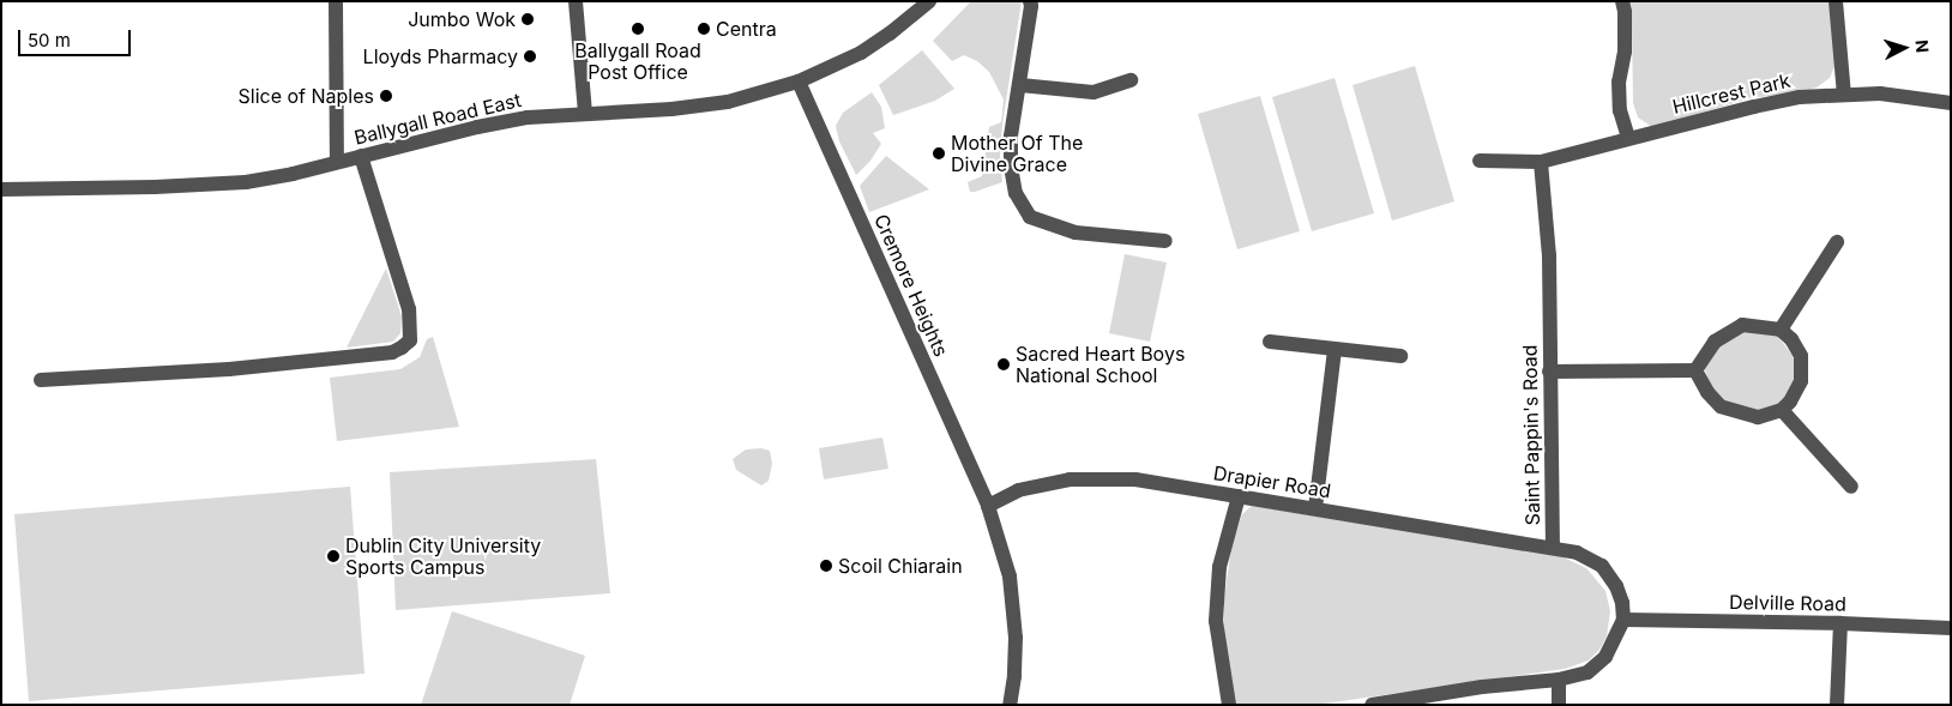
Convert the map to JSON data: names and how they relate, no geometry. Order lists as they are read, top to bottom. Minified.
{"streets":{"street":["Hillcrest Park","Ballygall Road East","Cremore Heights","Saint Pappin's Road","Drapier Road","Delville Road"]},"crossings":[["Hillcrest Park","Saint Pappin's Road"],["Ballygall Road East","Cremore Heights"],["Cremore Heights","Drapier Road"],["Saint Pappin's Road","Drapier Road"],["Saint Pappin's Road","Delville Road"]],"places":["Jumbo Wok","Ballygall Road Post Office","Centra","Lloyds Pharmacy","Slice of Naples","Mother Of The Divine Grace","Sacred Heart Boys National School","Dublin City University Sports Campus","Scoil Chiarain"],"scale_bar":"50 m","north":"right"}
